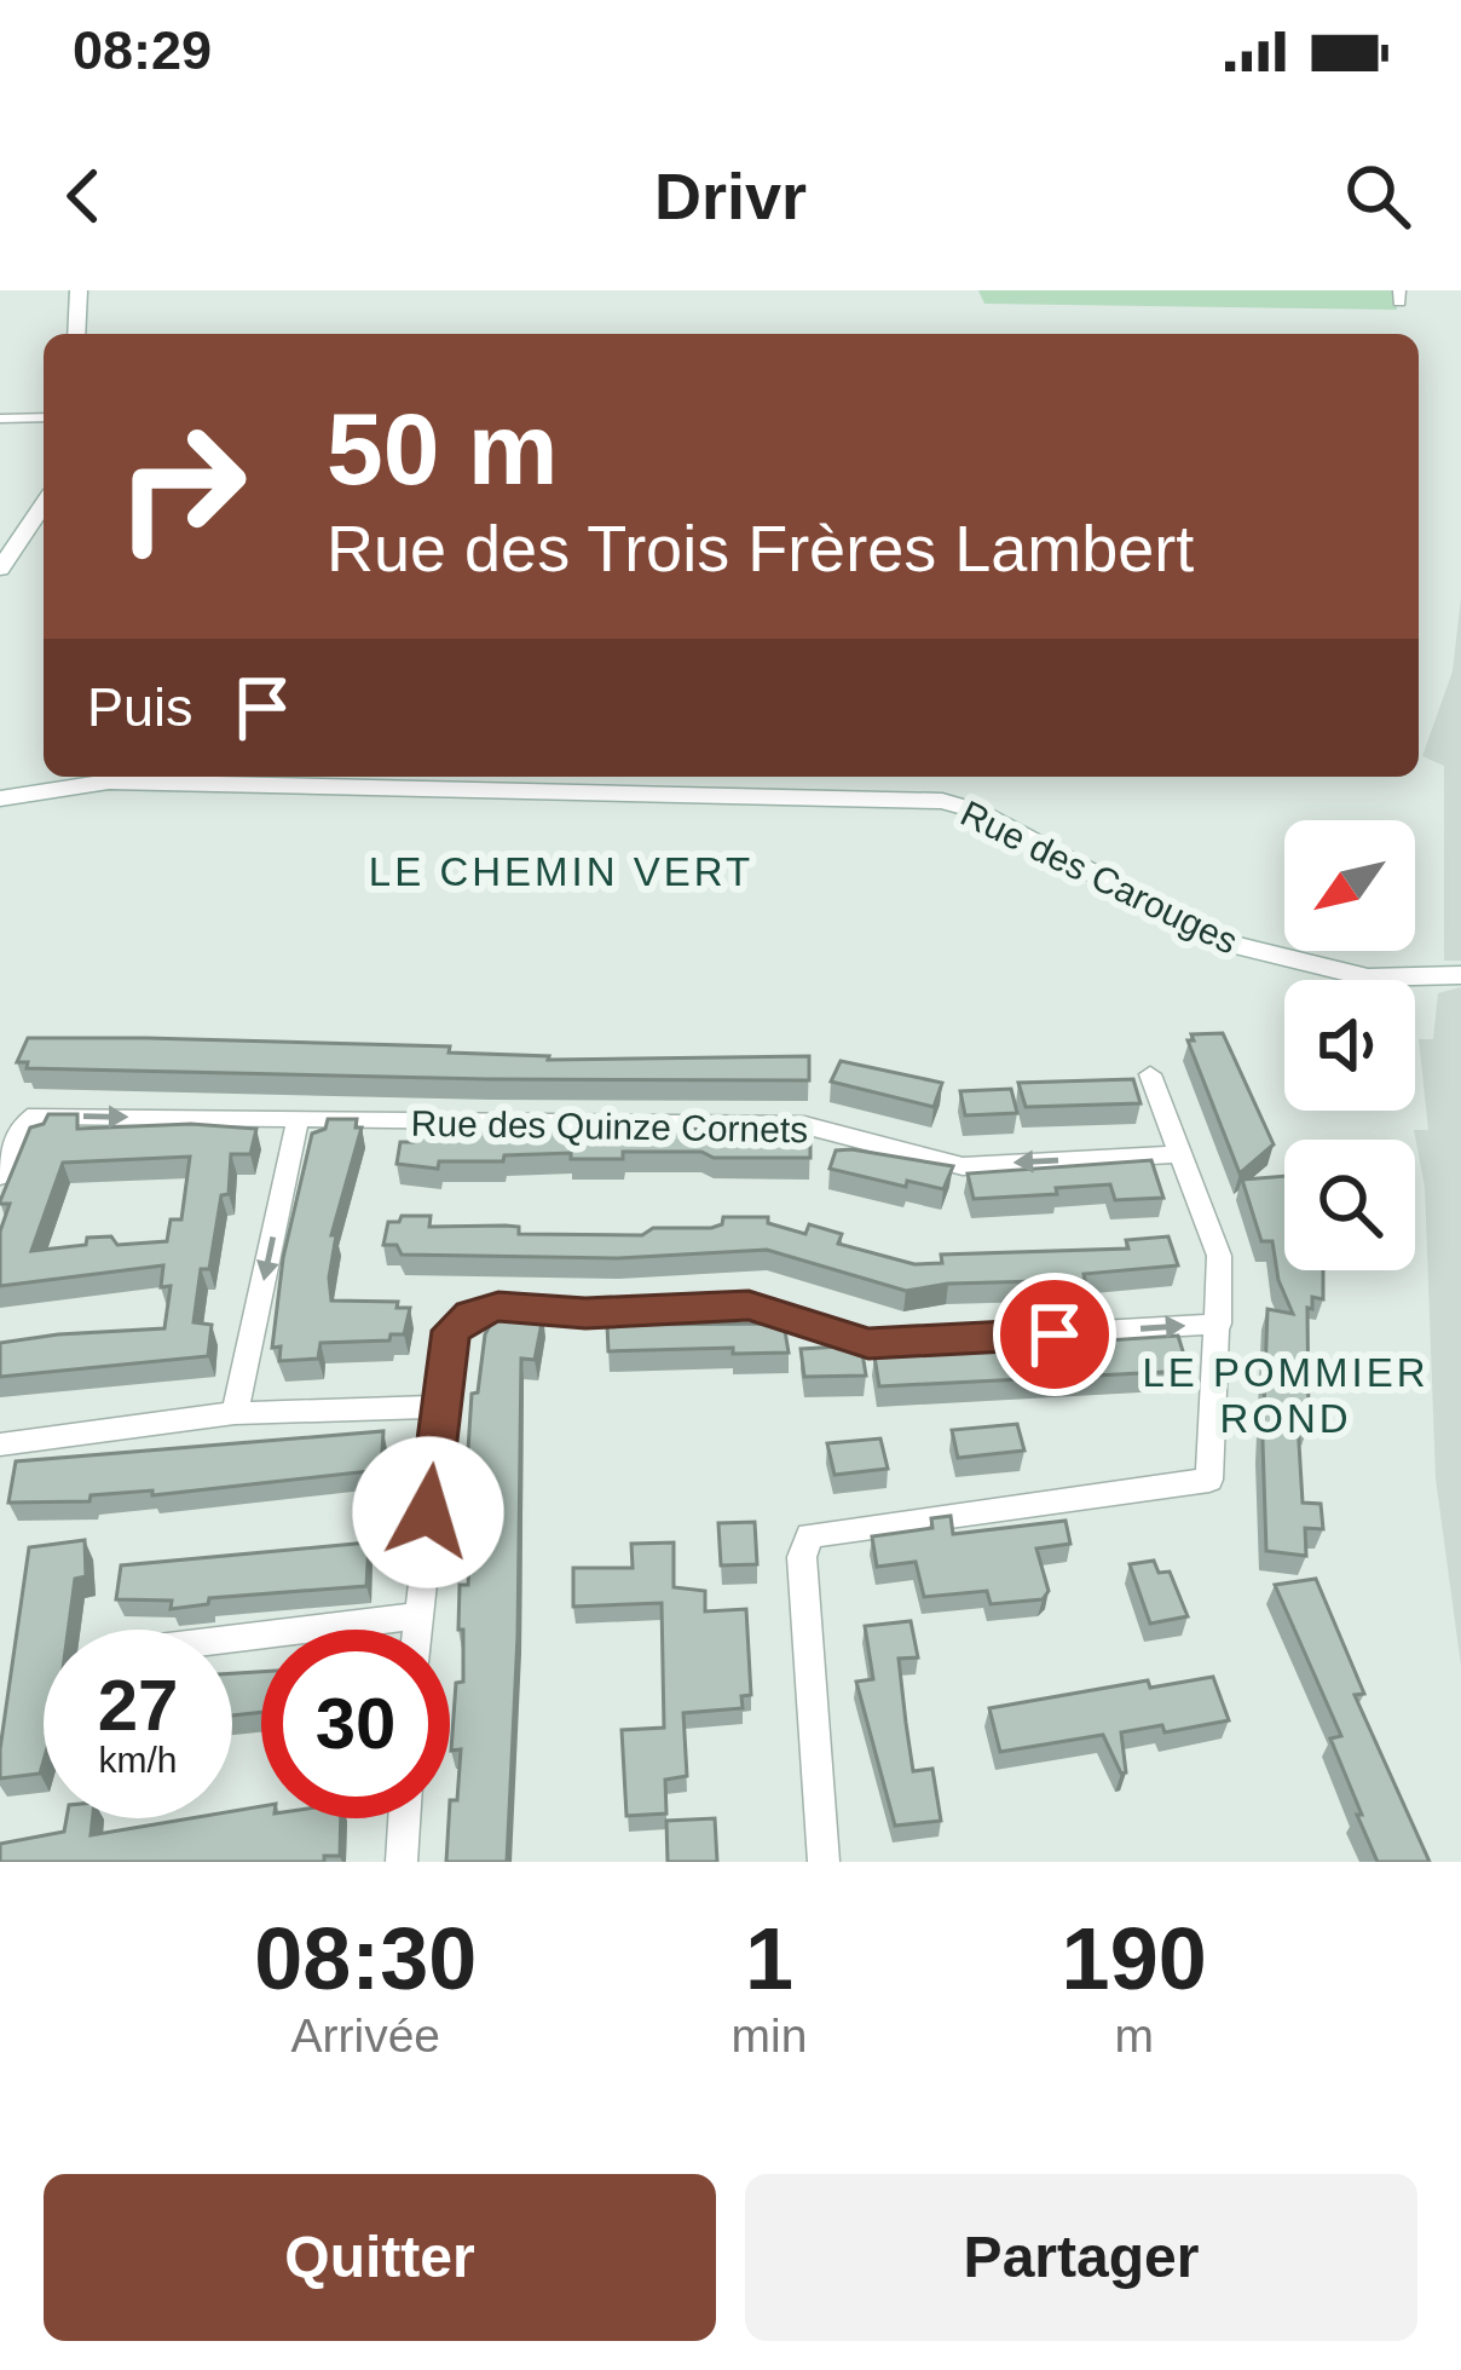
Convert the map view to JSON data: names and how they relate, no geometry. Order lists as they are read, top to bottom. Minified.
{"streets":{"main road":["Rue des Carouges"],"street":["Rue des Quinze Cornets"]},"districts":["LE CHEMIN VERT","LE POMMIER ROND"],"north":"bottom left","page":{"status":"08:29","header":"Drivr","turn":["50 m","Rue des Trois Frères Lambert"],"then":"Puis","speed":"27 km/h","limit":"30","eta":["08:30","Arrivée","1","min","190","m"],"buttons":["Quitter","Partager"]}}
